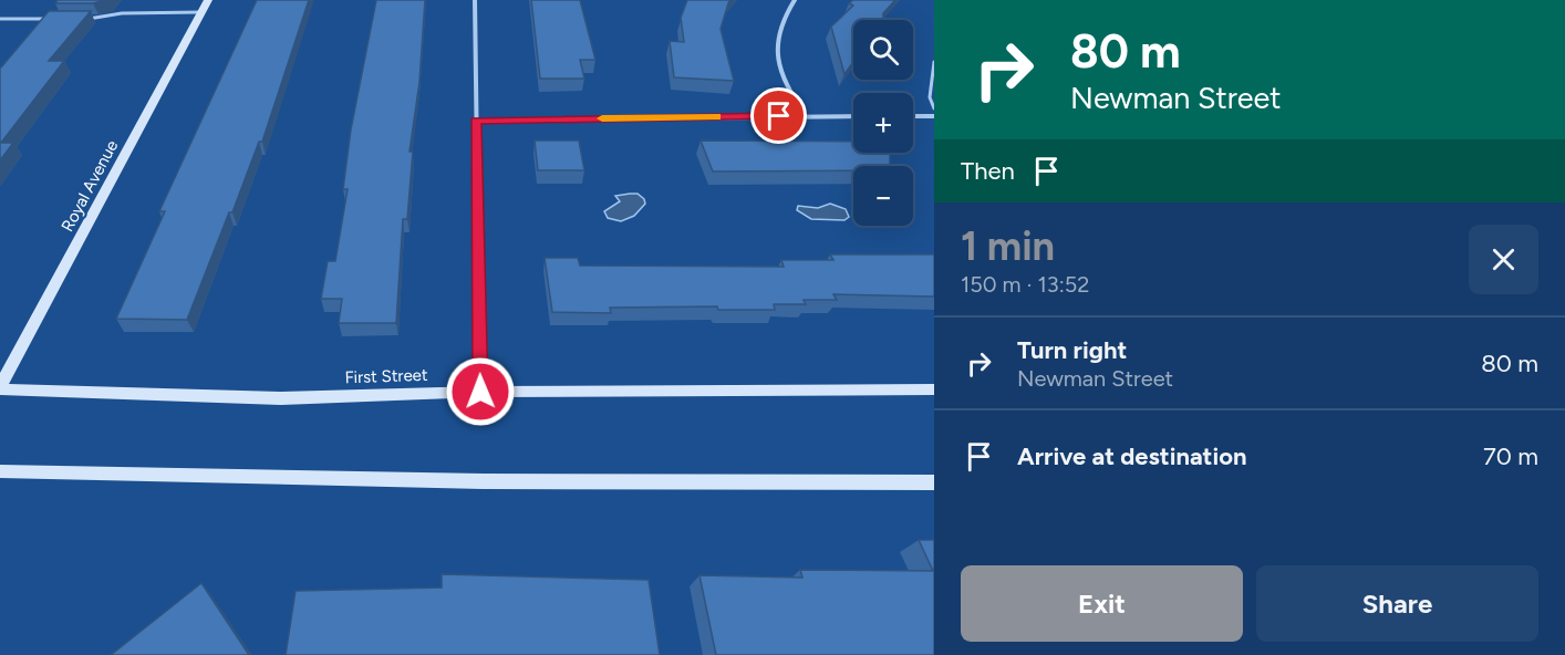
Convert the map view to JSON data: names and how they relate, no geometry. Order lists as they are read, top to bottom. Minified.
{"streets":{"main road":["Royal Avenue","First Street"]},"crossings":[["Royal Avenue","First Street"]],"page":{"turn":["80 m","Newman Street"],"map_buttons":["+","−"],"then":"Then","heading":["1 min","150 m · 13:52"],"list":[{"name":"Turn right","note":"Newman Street","value":"80 m"},{"name":"Arrive at destination","value":"70 m"}],"buttons":["Exit","Share"]}}
